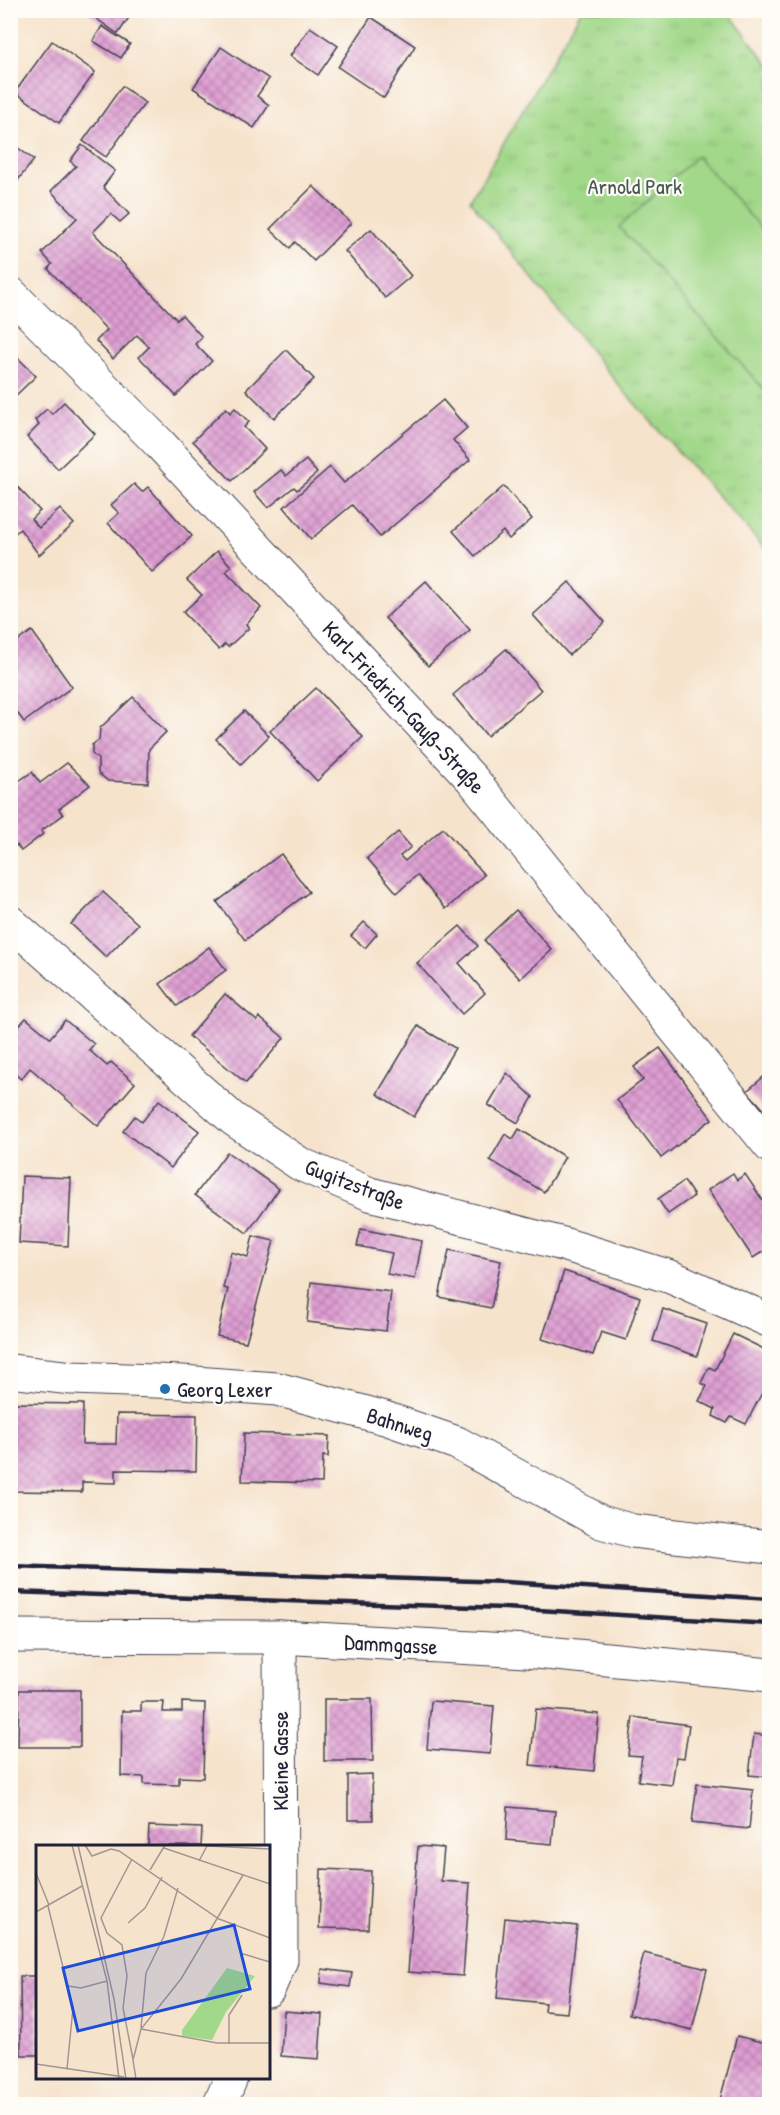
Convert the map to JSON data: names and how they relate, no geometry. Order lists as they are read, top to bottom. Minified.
{"streets":{"street":["Karl-Friedrich-Gauß-Straße","Gugitzstraße","Bahnweg","Dammgasse","Kleine Gasse"]},"crossings":[["Dammgasse","Kleine Gasse"]],"parks":["Arnold Park"],"places":["Georg Lexer"]}
